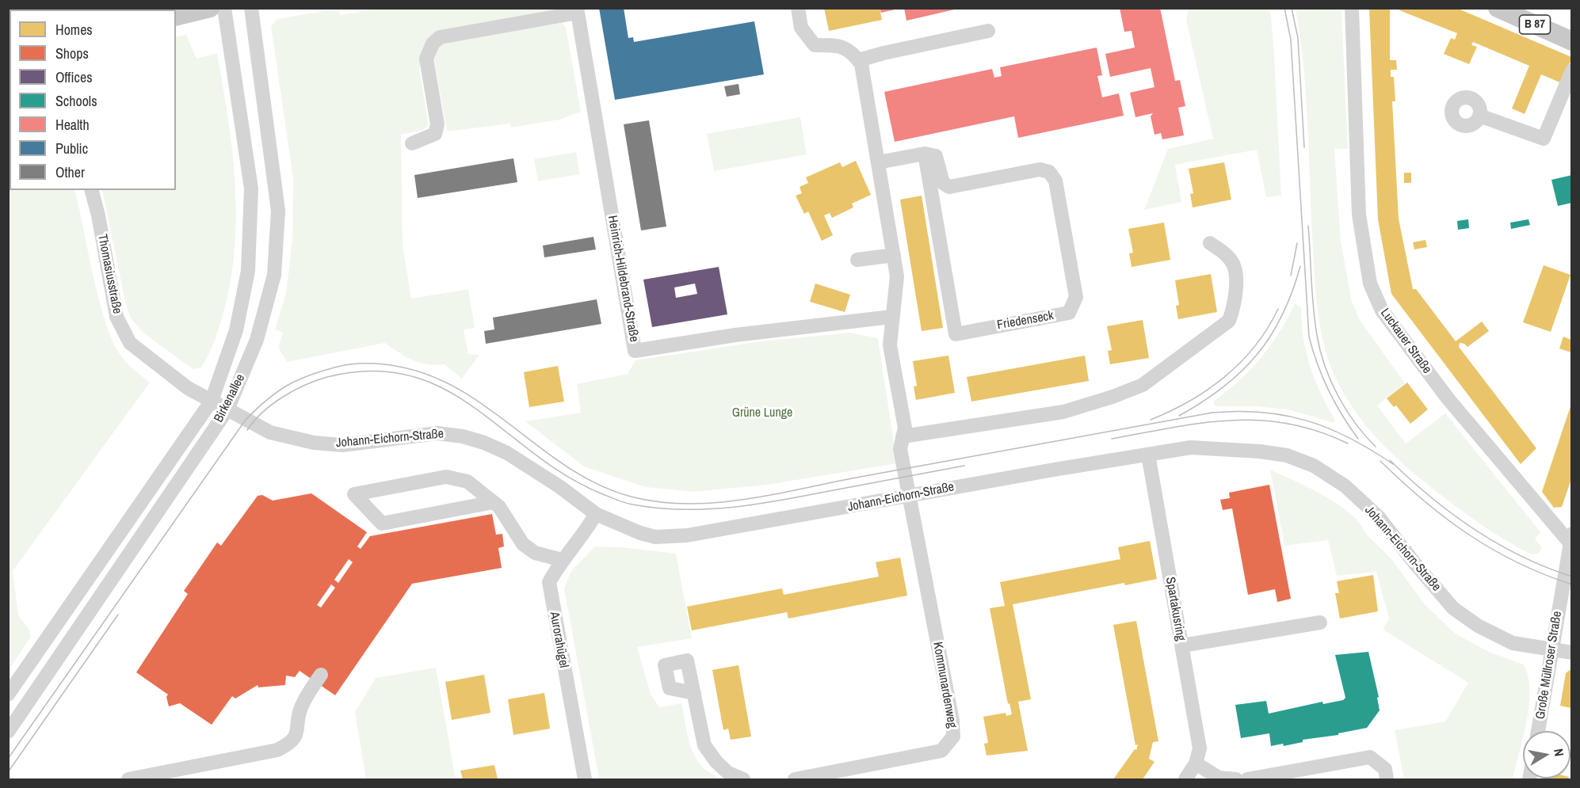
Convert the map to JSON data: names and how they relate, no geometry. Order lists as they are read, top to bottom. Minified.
{"streets":{"main road":["B 87"],"street":["Thomasiusstraße","Heinrich-Hildebrand-Straße","Friedenseck","Luckauer Straße","Birkenallee","Johann-Eichorn-Straße","Spartakusring","Aurorahügel","Große Müllroser Straße","Kommunardenweg"]},"crossings":[["Thomasiusstraße","Birkenallee"],["Thomasiusstraße","Johann-Eichorn-Straße"],["Luckauer Straße","Große Müllroser Straße"],["Birkenallee","Johann-Eichorn-Straße"],["Johann-Eichorn-Straße","Spartakusring"],["Johann-Eichorn-Straße","Aurorahügel"],["Johann-Eichorn-Straße","Große Müllroser Straße"],["Johann-Eichorn-Straße","Kommunardenweg"]],"parks":["Grüne Lunge"],"legend":["Homes","Shops","Offices","Schools","Health","Public","Other"],"north":"right"}
